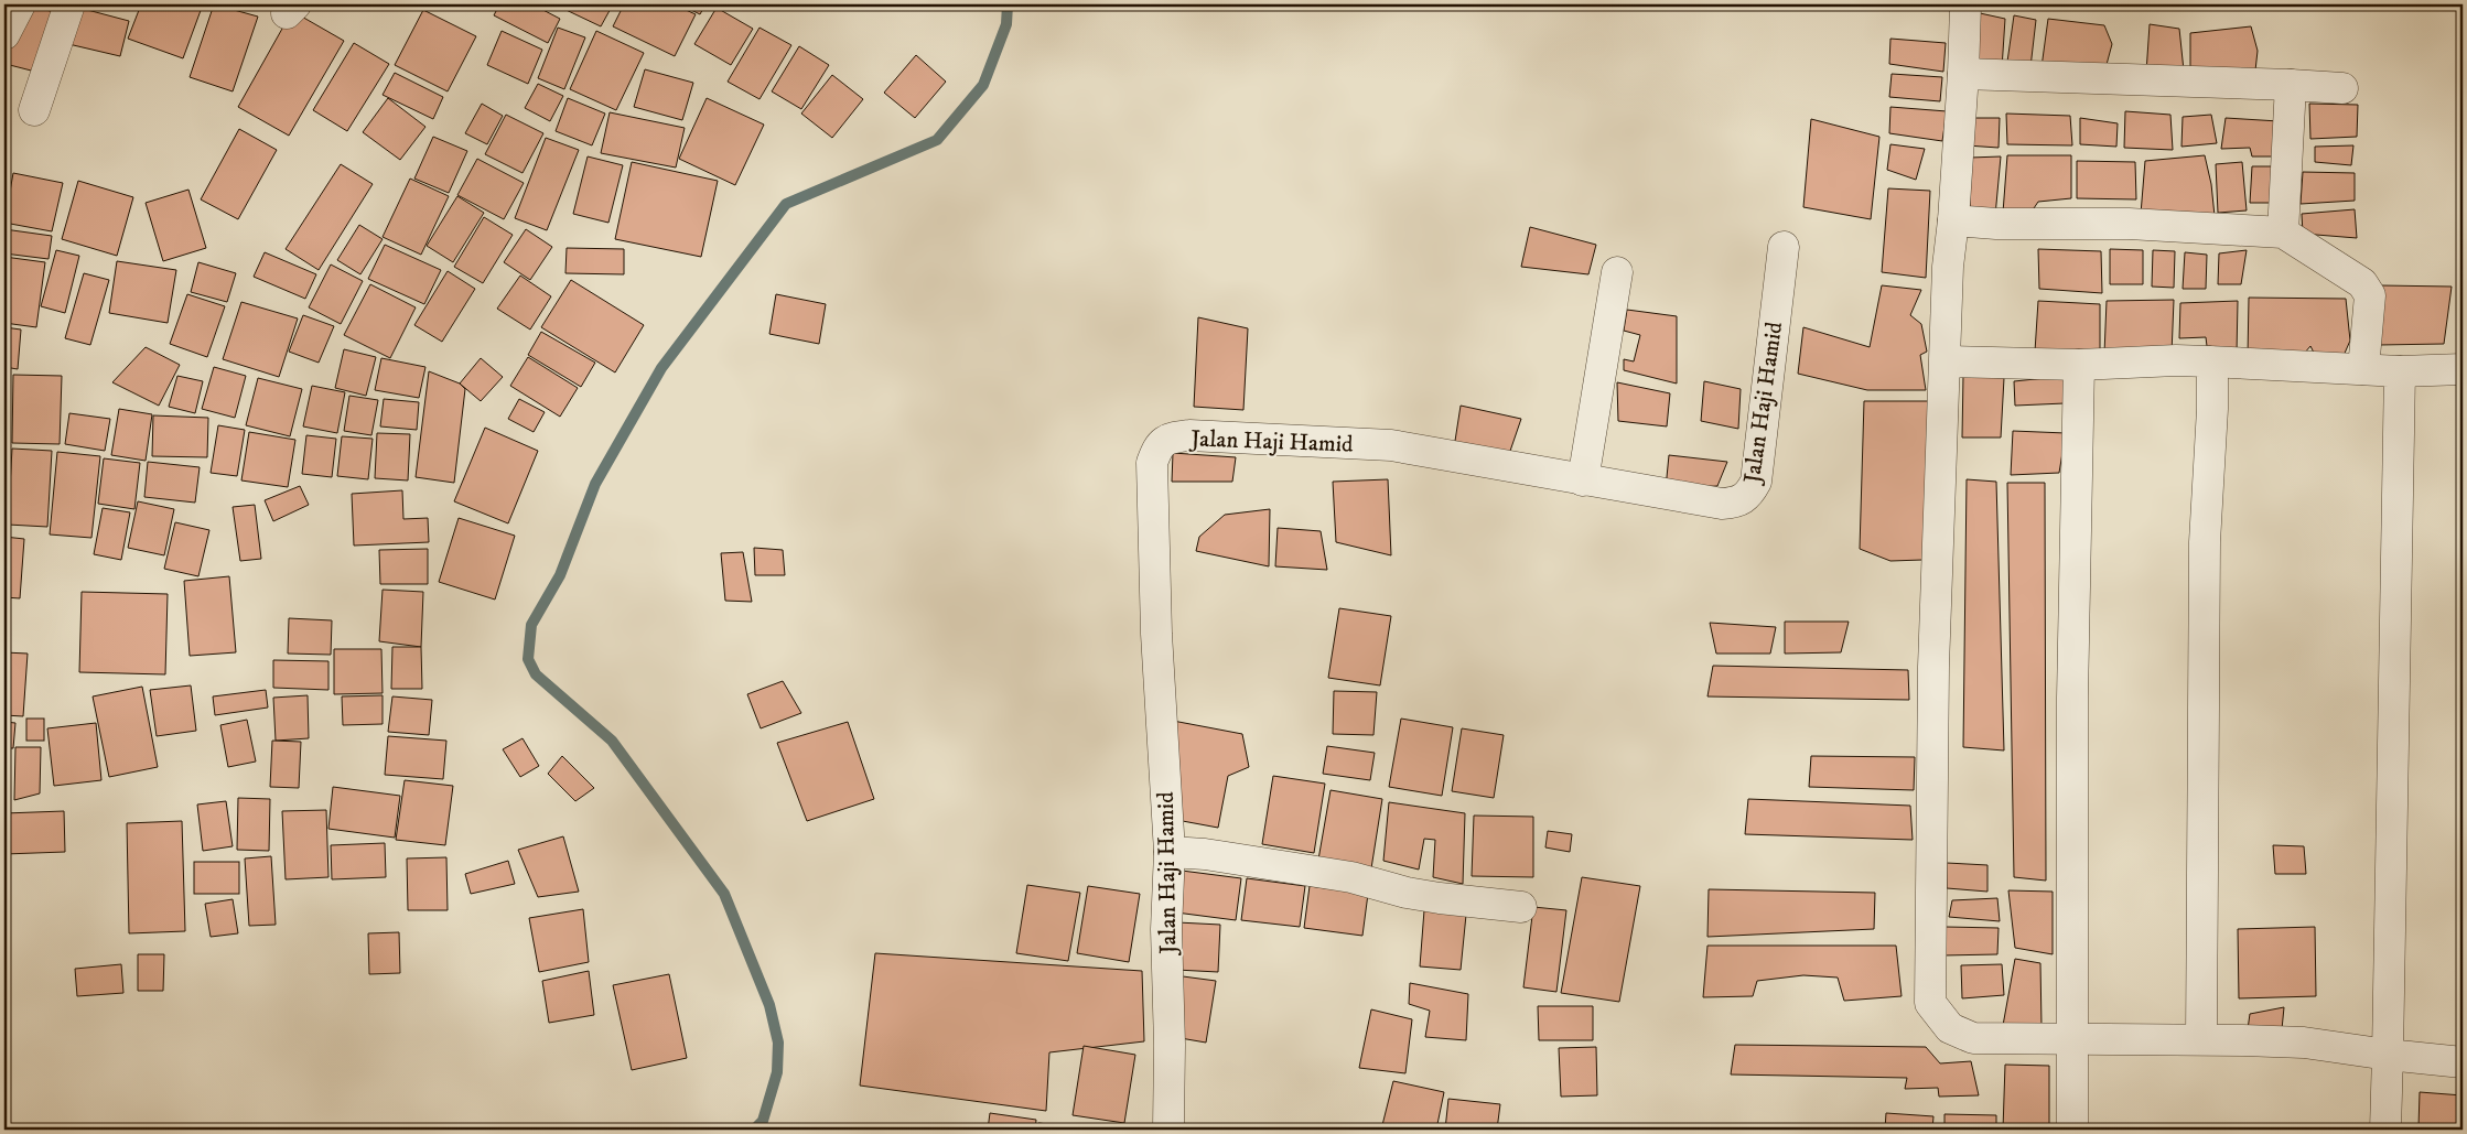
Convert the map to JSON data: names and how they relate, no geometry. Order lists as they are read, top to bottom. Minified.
{"streets":{"street":["Jalan Haji Hamid"]}}
